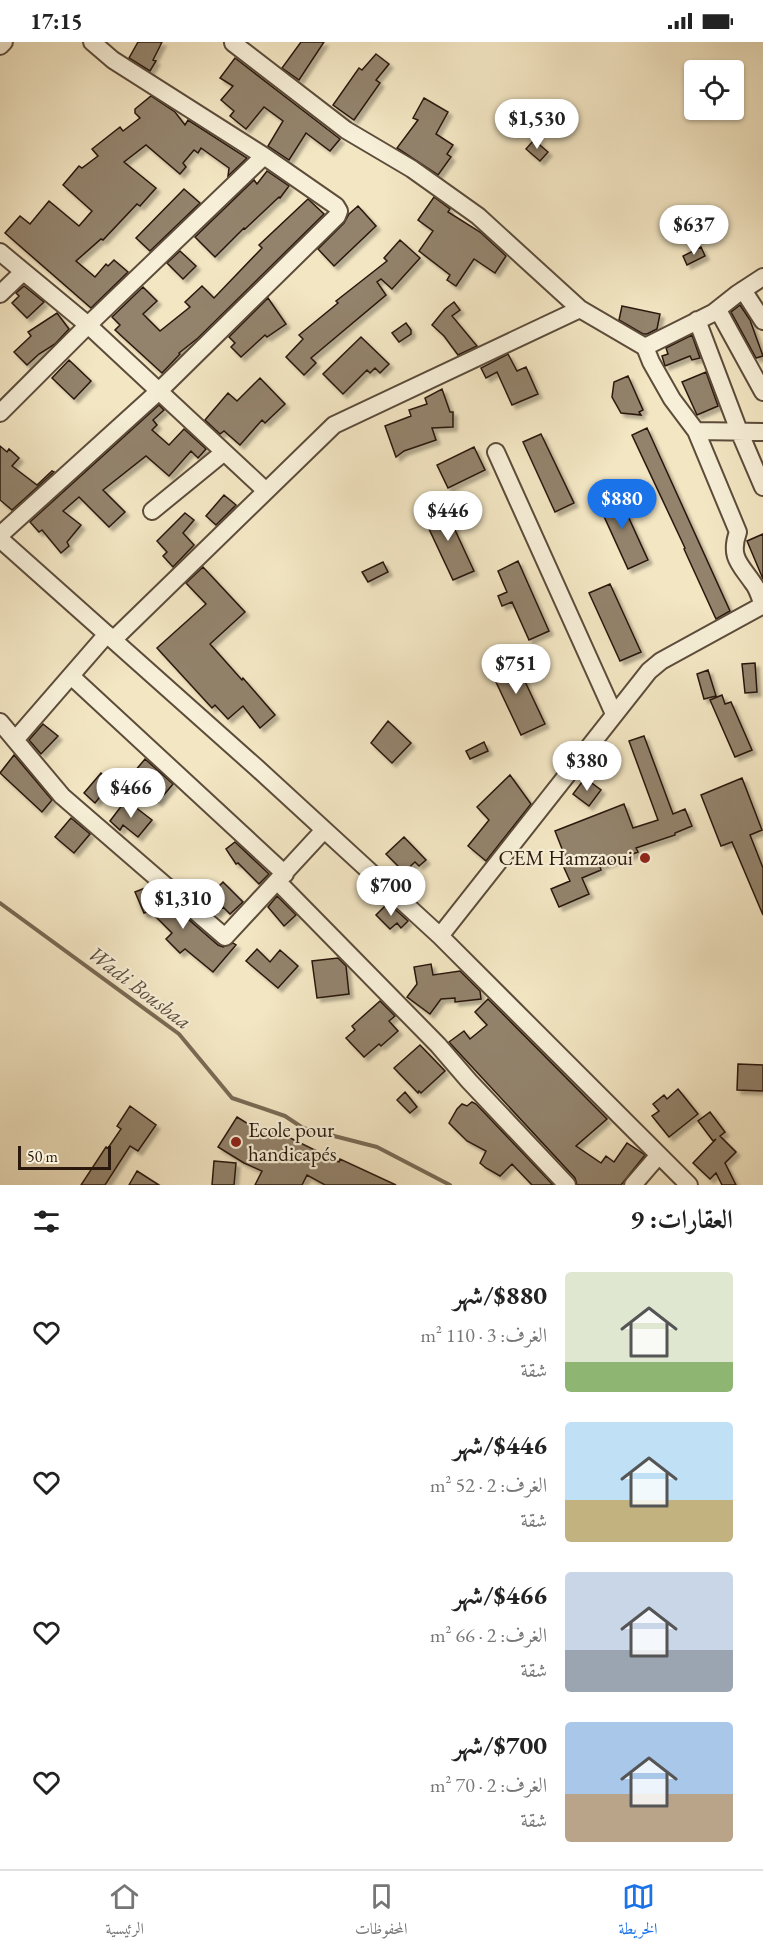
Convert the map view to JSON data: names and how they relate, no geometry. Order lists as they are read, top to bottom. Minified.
{"water":["Wadi Bousbaa"],"places":["CEM Hamzaoui","Ecole pour handicapés"],"scale_bar":"50 m","page":{"status":"17:15","price":["$1,530","$637","$880","$446","$751","$380","$466","$700","$1,310"],"scale":"50 m","heading":"العقارات: 9","list":[{"name":"$880/شهر","note":"الغرف: 3 · 110 m² · شقة"},{"name":"$446/شهر","note":"الغرف: 2 · 52 m² · شقة"},{"name":"$466/شهر","note":"الغرف: 2 · 66 m² · شقة"},{"name":"$700/شهر","note":"الغرف: 2 · 70 m² · شقة"}],"tabs":["الخريطة","المحفوظات","الرئيسية"]}}
